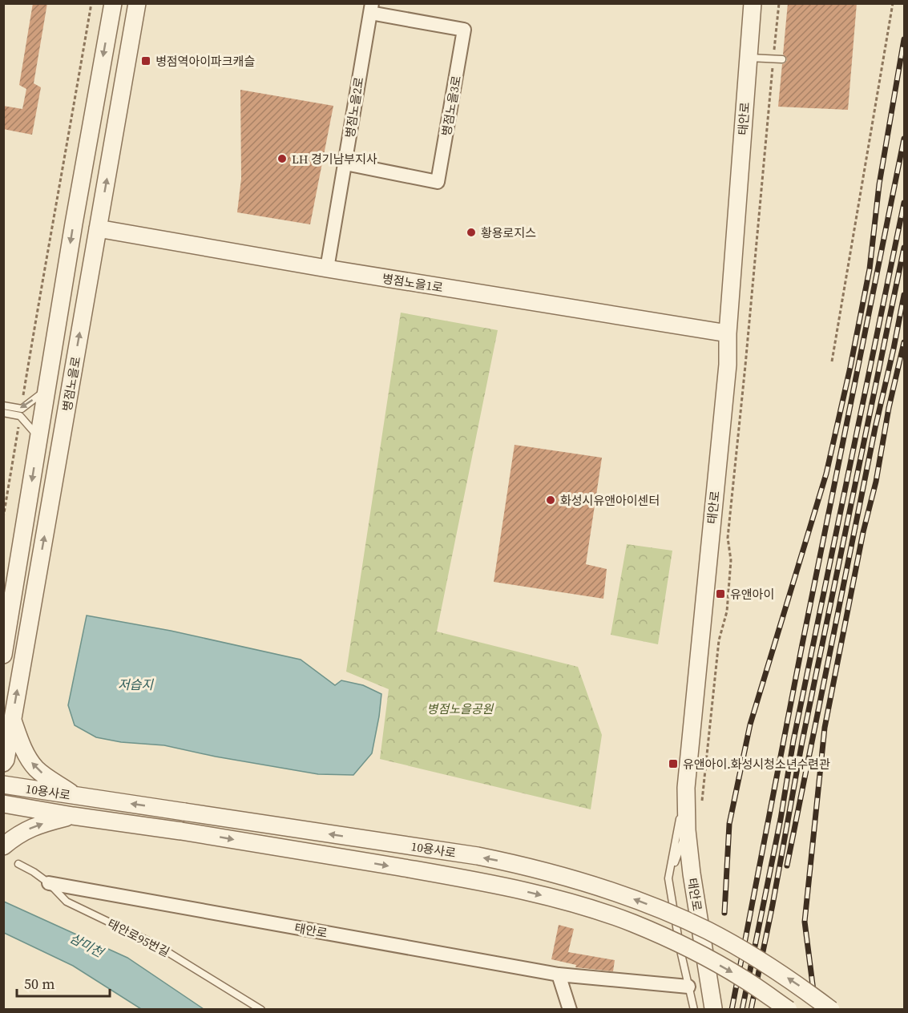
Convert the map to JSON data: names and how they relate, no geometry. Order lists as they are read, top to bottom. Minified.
{"streets":{"street":["병점노을3로","병점노을2로","태안로","병점노을1로","병점노을로","10용사로"],"lane":["태안로95번길"]},"crossings":[["병점노을3로","병점노을2로"],["병점노을2로","병점노을1로"],["태안로","병점노을1로"],["태안로","태안로95번길"],["병점노을1로","병점노을로"]],"water":["저습지","삼미천"],"parks":["병점노을공원"],"places":{"transit":["병점역아이파크캐슬","유앤아이","유앤아이.화성시청소년수련관"],"other":["LH 경기남부지사","황용로지스","화성시유앤아이센터"]},"scale_bar":"50 m"}
